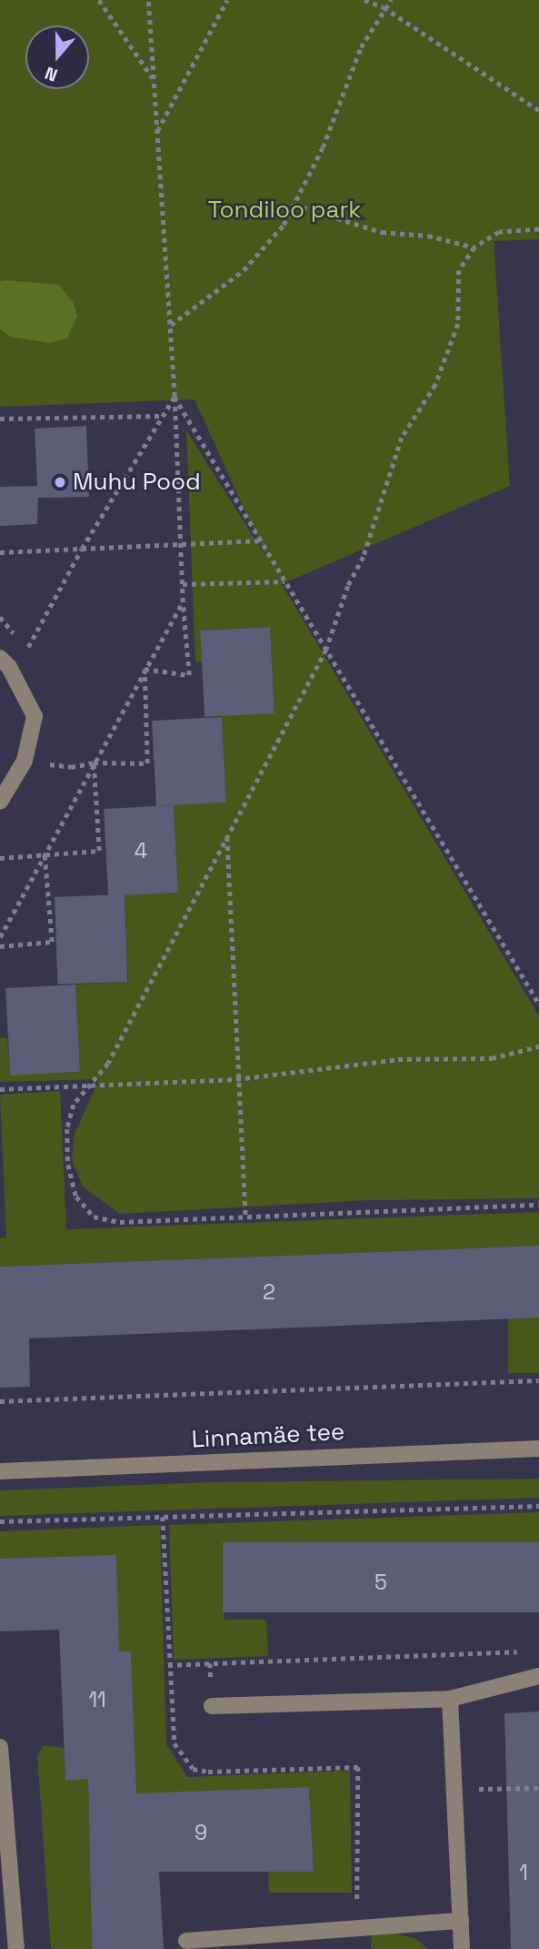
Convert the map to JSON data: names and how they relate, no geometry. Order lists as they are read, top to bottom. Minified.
{"streets":{"street":["Linnamäe tee"]},"parks":["Tondiloo park"],"places":["Muhu Pood"],"house_numbers":["4","2","5","11","9","1"],"north":"bottom"}
